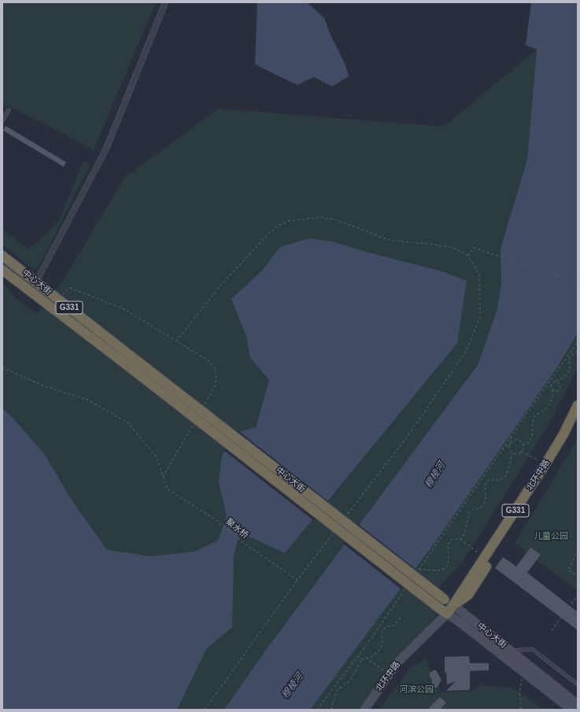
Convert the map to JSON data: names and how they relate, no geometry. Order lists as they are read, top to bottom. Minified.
{"streets":{"highway":["中心大街","G331","北环中路"],"path":["聚水桥"]},"crossings":[["中心大街","北环中路"]],"water":["穆棱河"],"parks":["儿童公园","河滨公园"]}
